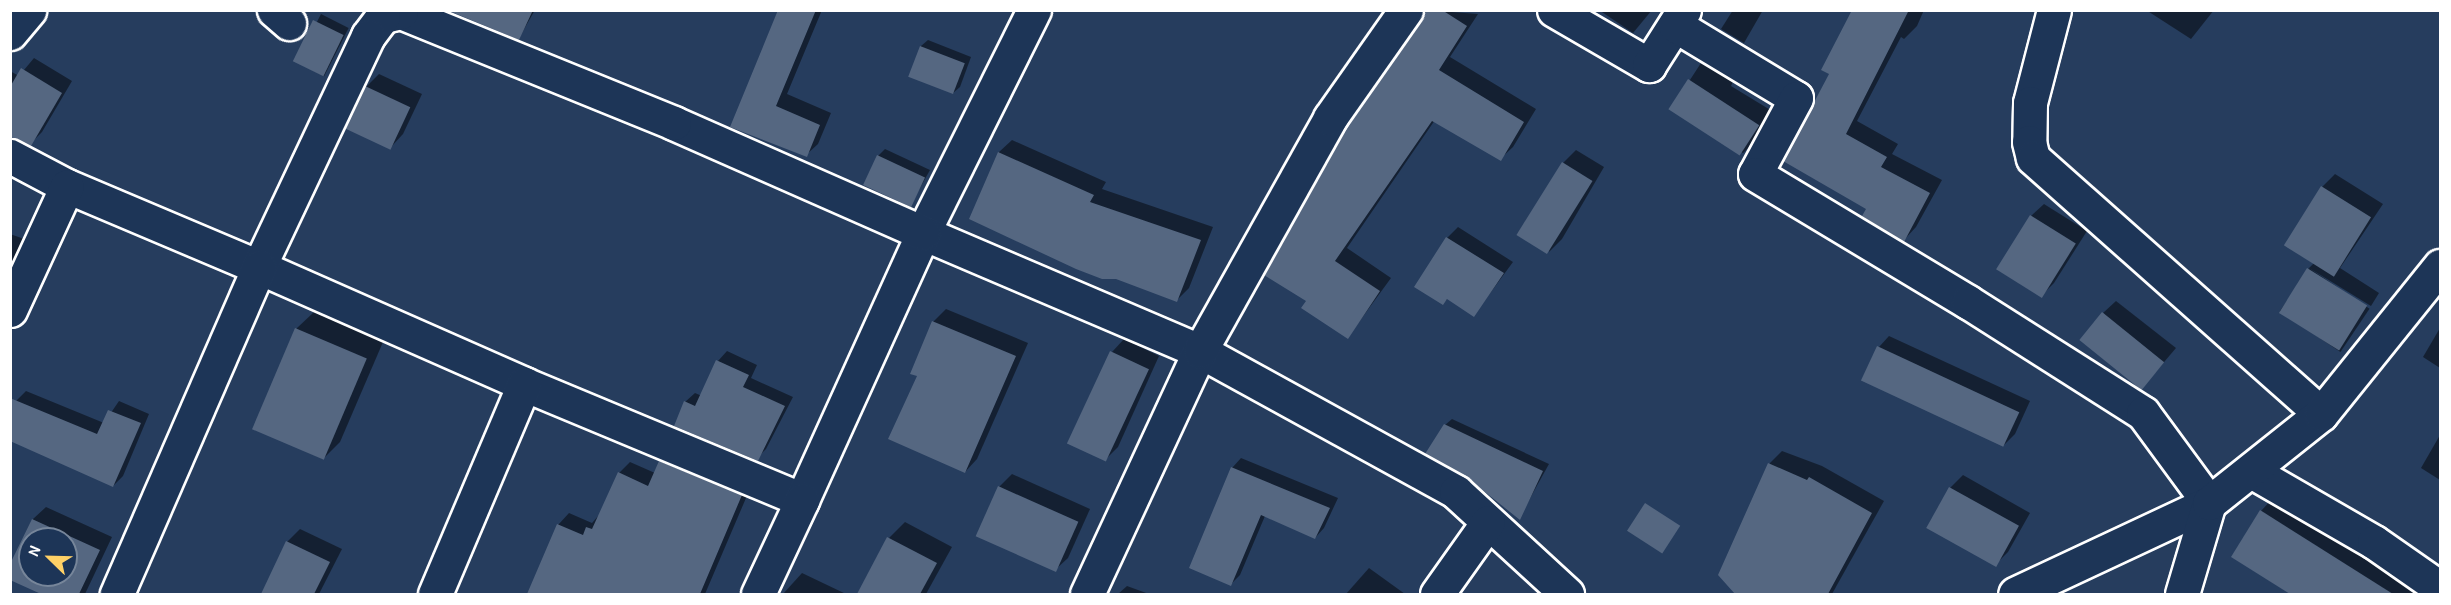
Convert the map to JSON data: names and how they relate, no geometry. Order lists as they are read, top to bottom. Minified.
{"north":"top left"}
